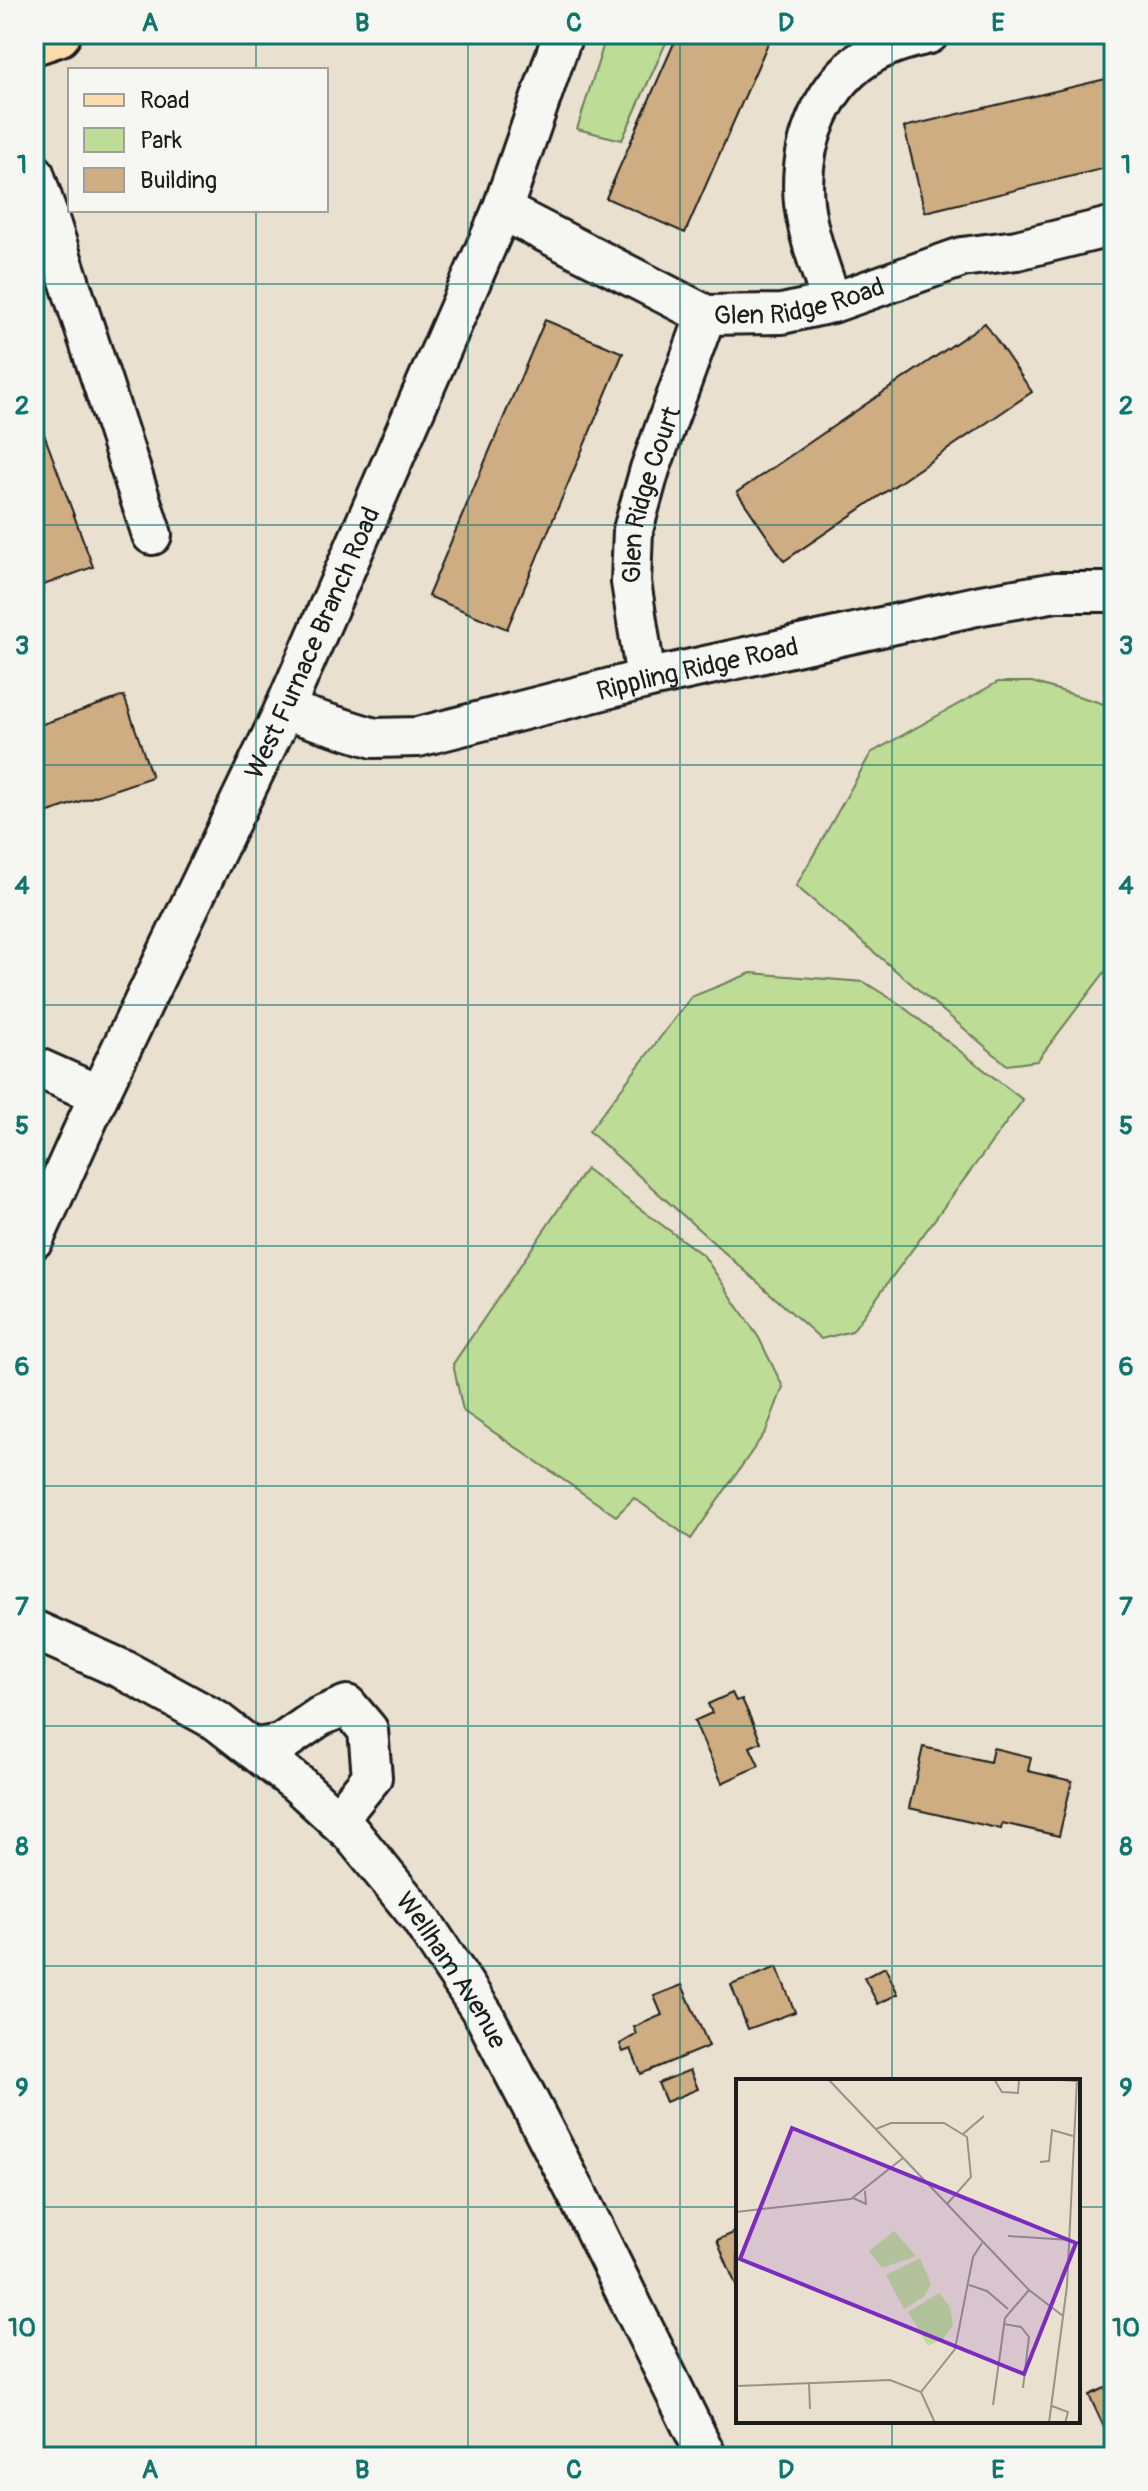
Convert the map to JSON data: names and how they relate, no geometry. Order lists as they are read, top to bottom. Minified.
{"streets":{"street":["Glen Ridge Road","Glen Ridge Court","West Furnace Branch Road","Rippling Ridge Road","Wellham Avenue"]},"crossings":[["Glen Ridge Road","Glen Ridge Court"],["Glen Ridge Road","West Furnace Branch Road"],["Glen Ridge Court","Rippling Ridge Road"],["West Furnace Branch Road","Rippling Ridge Road"]],"legend":["Road","Park","Building"],"grid":{"columns":["A","B","C","D","E"],"rows":["1","2","3","4","5","6","7","8","9","10"]}}
